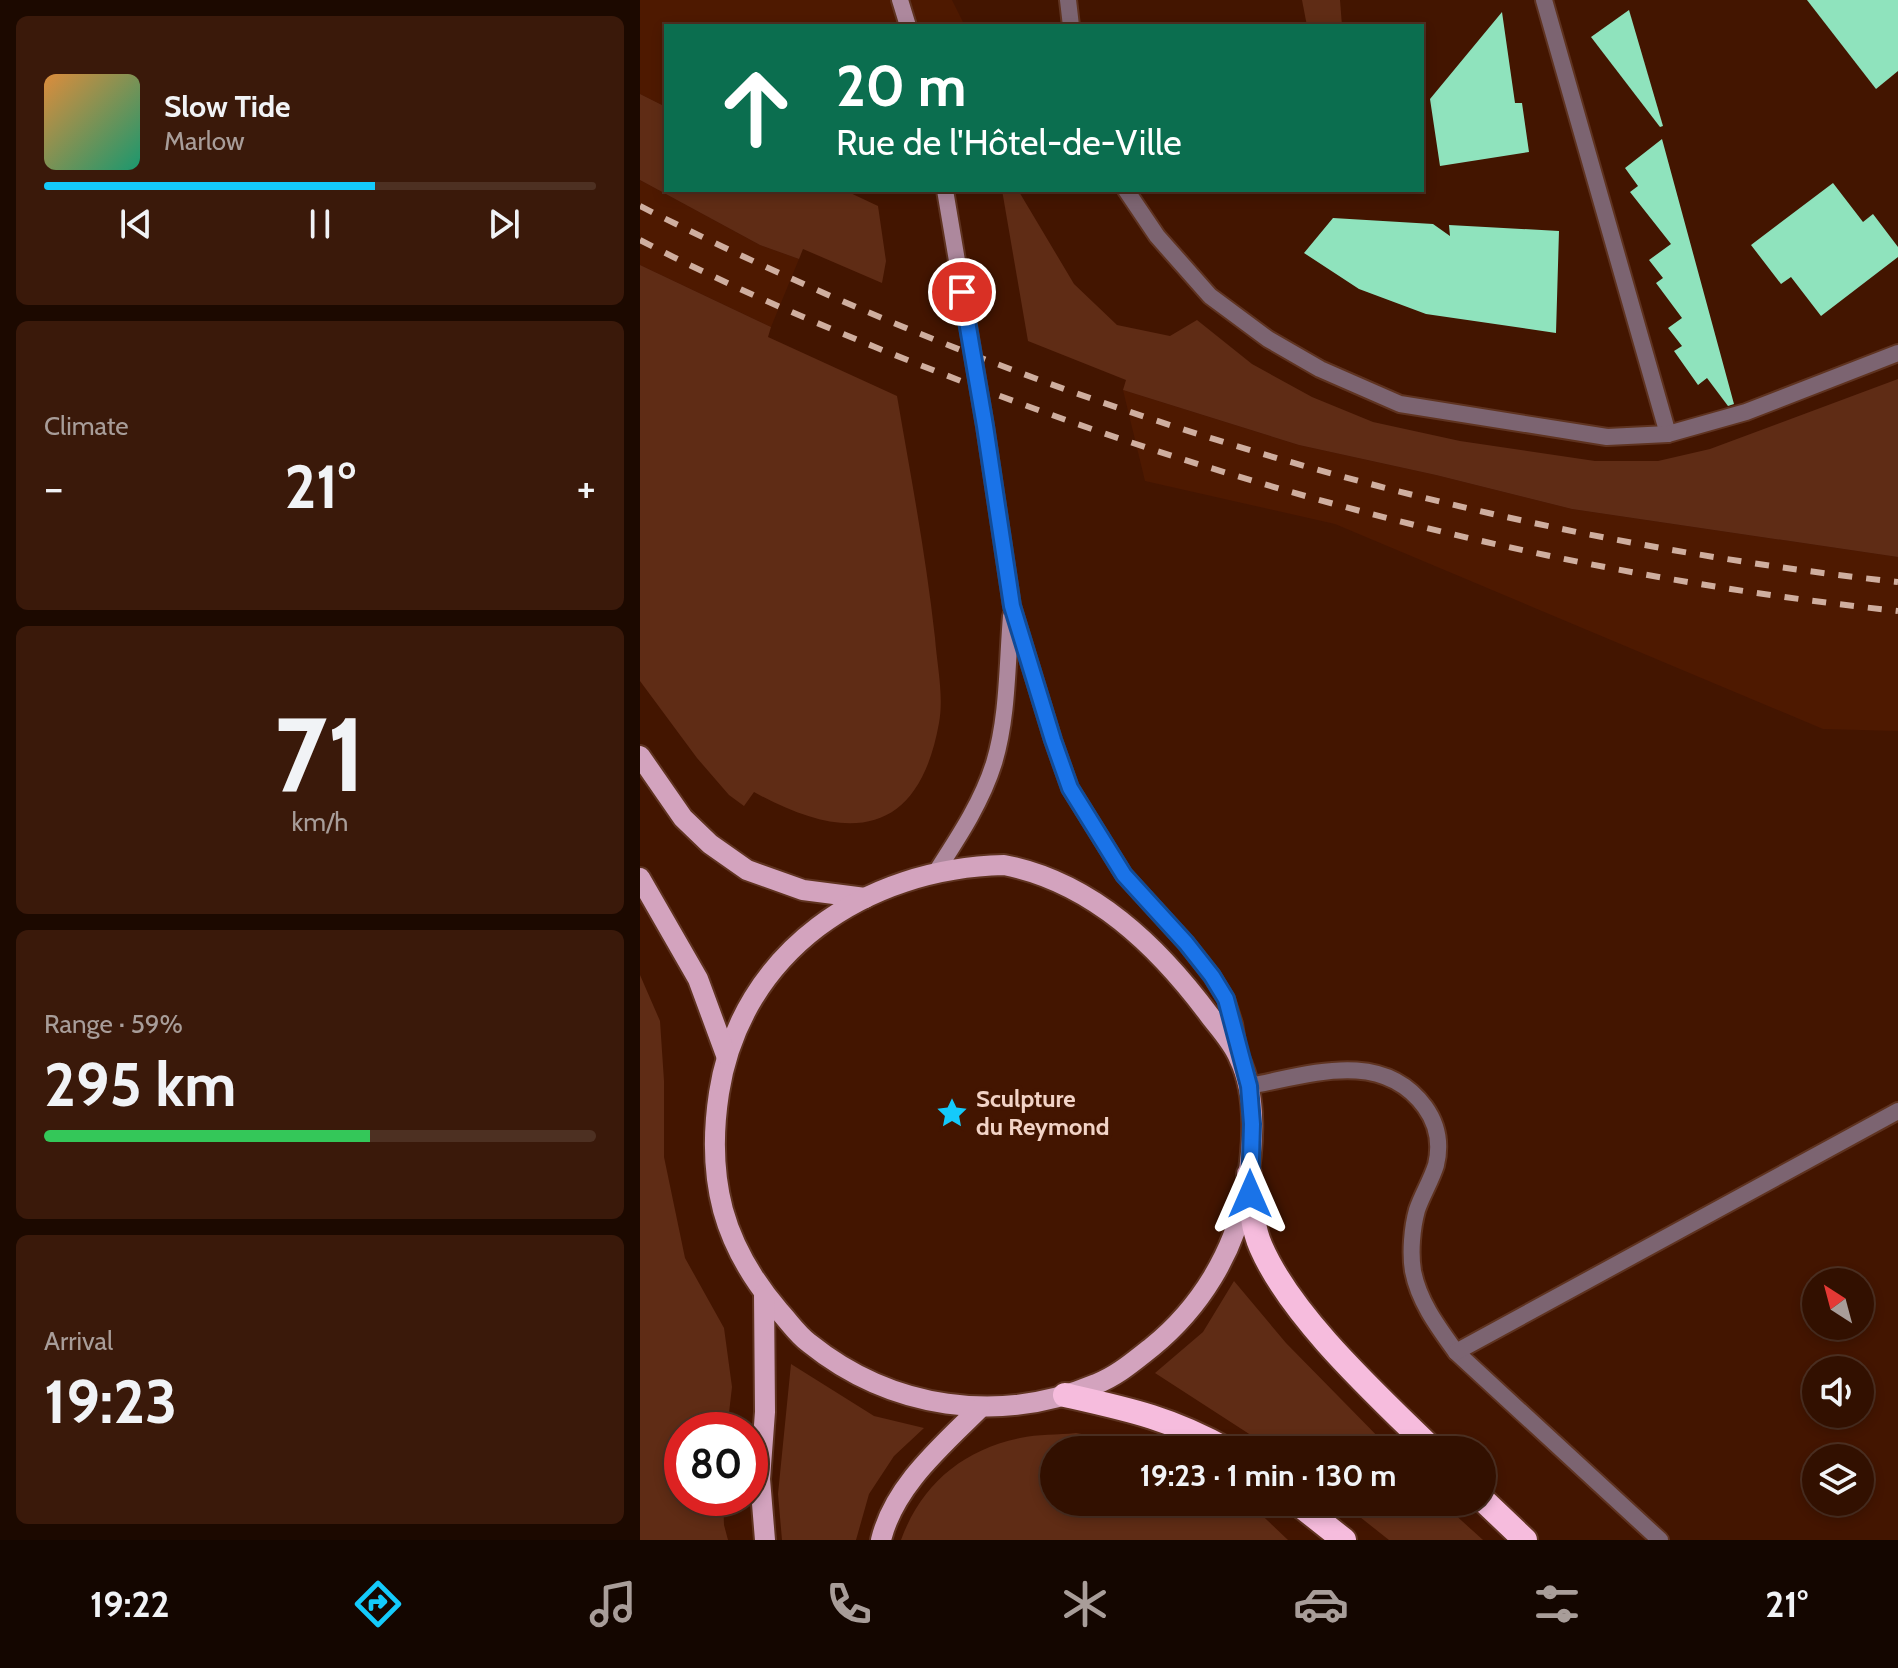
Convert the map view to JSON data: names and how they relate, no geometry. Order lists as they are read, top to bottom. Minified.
{"places":{"place":["Sculpture du Reymond"]},"north":"top left","page":{"turn":["20 m","Rue de l'Hôtel-de-Ville"],"song":["Slow Tide","Marlow"],"tile":["Climate",["71","km/h"],["Range · 59%","295 km"],["Arrival","19:23"]],"heat":["−","21°","+"],"limit":"80","trip":"19:23 · 1 min · 130 m","tabs":["19:22","21°"]}}
